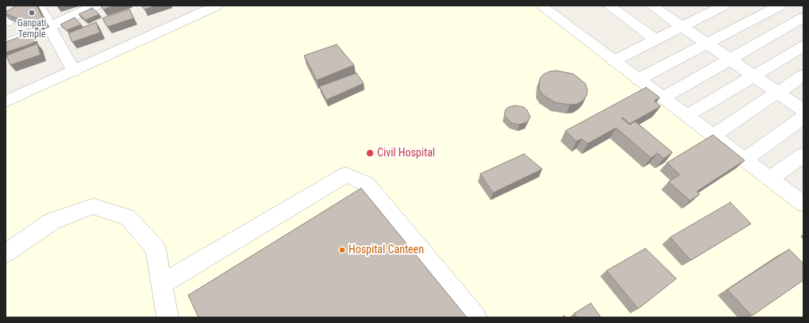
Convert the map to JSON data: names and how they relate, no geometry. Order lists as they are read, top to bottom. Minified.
{"places":["Ganpati Temple","Civil Hospital","Hospital Canteen"]}
